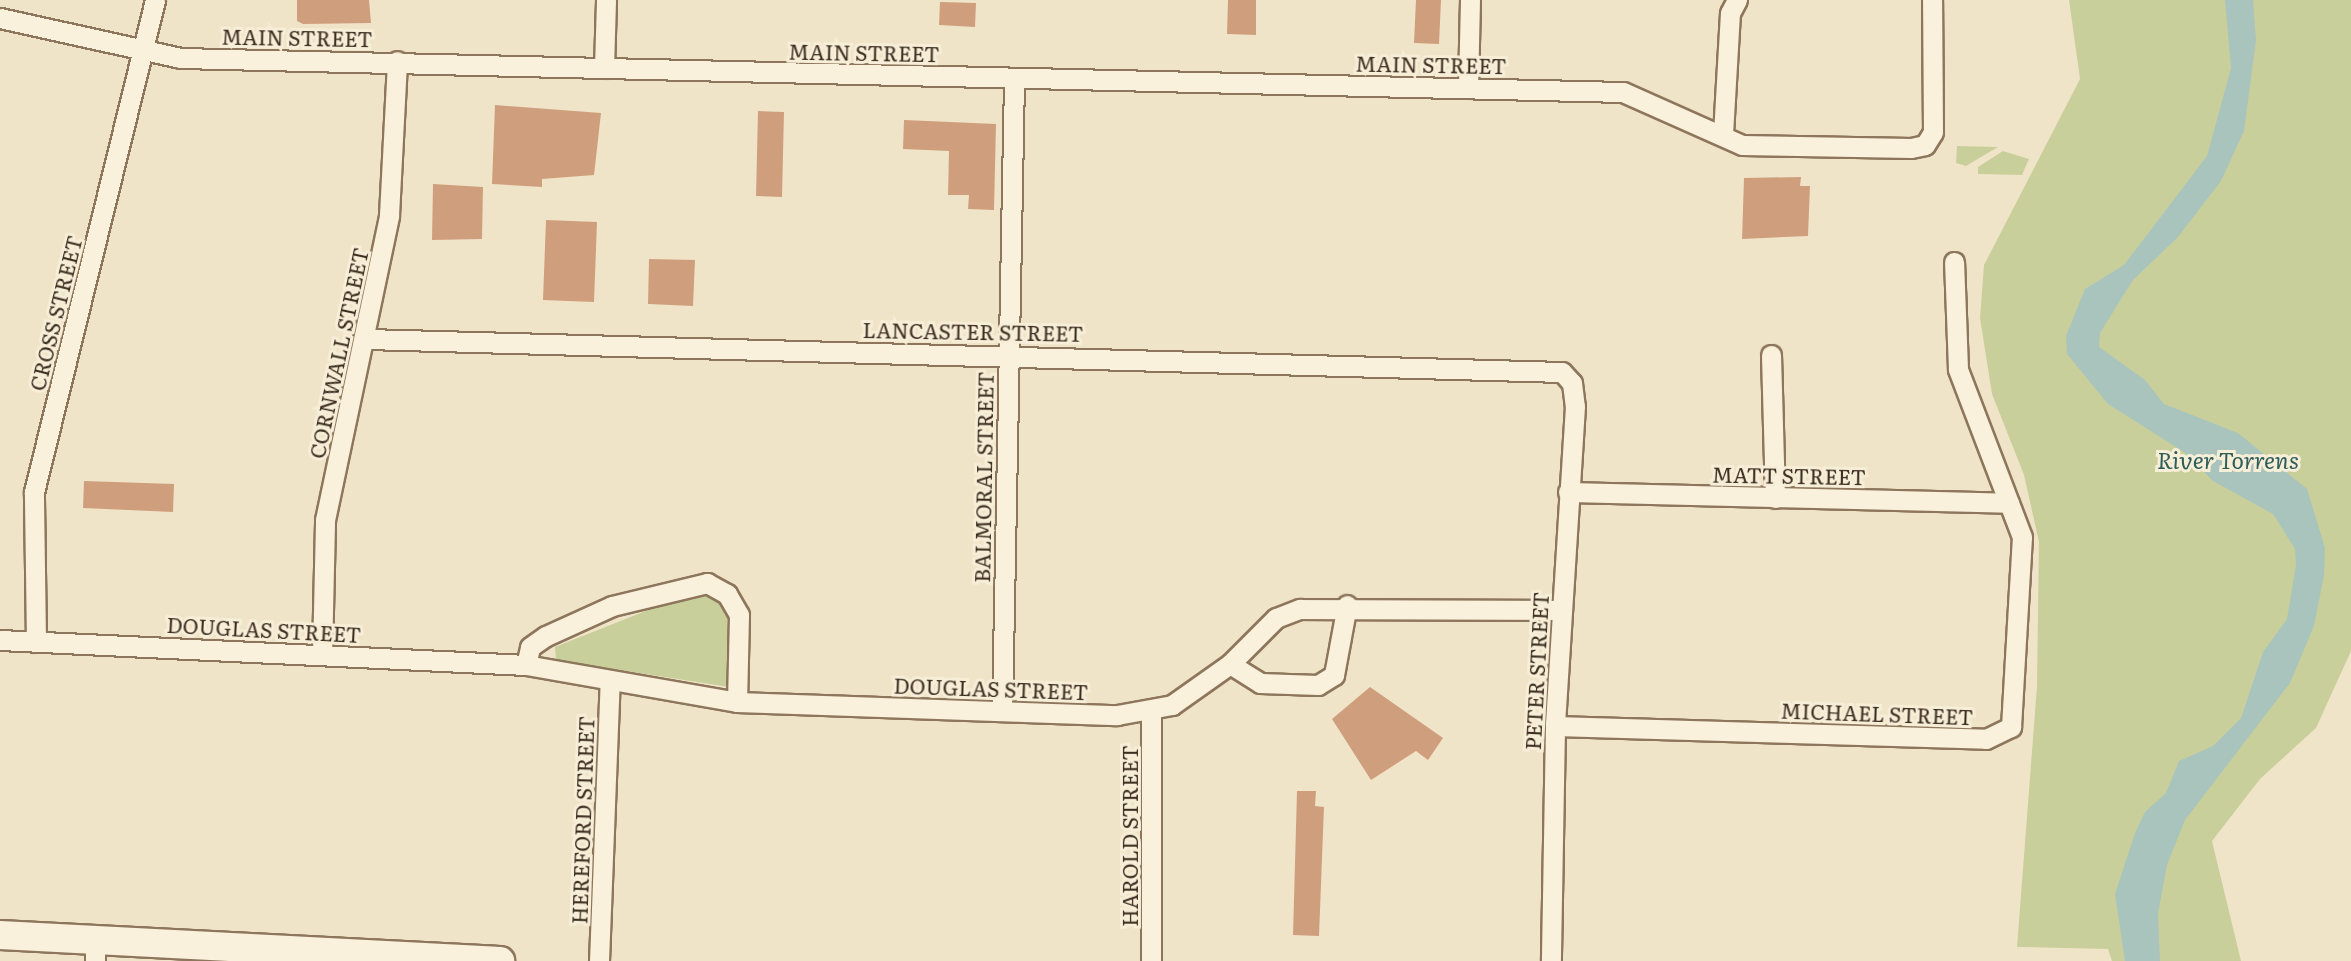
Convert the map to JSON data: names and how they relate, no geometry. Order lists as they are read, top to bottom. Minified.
{"streets":{"street":["MAIN STREET","CROSS STREET","LANCASTER STREET","CORNWALL STREET","MATT STREET","BALMORAL STREET","DOUGLAS STREET","PETER STREET","MICHAEL STREET","HEREFORD STREET","HAROLD STREET"]},"crossings":[["MAIN STREET","CROSS STREET"],["MAIN STREET","CORNWALL STREET"],["MAIN STREET","BALMORAL STREET"],["CROSS STREET","DOUGLAS STREET"],["LANCASTER STREET","CORNWALL STREET"],["LANCASTER STREET","BALMORAL STREET"],["LANCASTER STREET","PETER STREET"],["CORNWALL STREET","DOUGLAS STREET"],["MATT STREET","PETER STREET"],["MATT STREET","MICHAEL STREET"],["BALMORAL STREET","DOUGLAS STREET"],["DOUGLAS STREET","PETER STREET"],["DOUGLAS STREET","HEREFORD STREET"],["DOUGLAS STREET","HAROLD STREET"],["PETER STREET","MICHAEL STREET"]],"water":["River Torrens"]}
